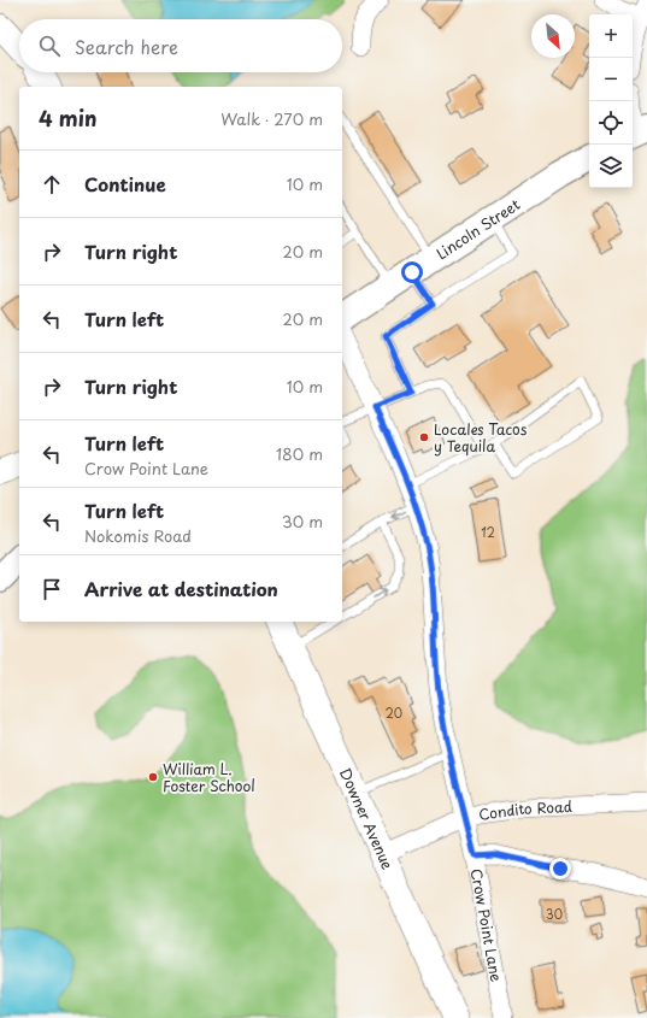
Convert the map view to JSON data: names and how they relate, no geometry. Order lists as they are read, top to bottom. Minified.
{"streets":{"main road":["Lincoln Street"],"street":["Condito Road","Downer Avenue","Crow Point Lane"]},"crossings":[["Condito Road","Downer Avenue"],["Condito Road","Crow Point Lane"]],"places":["Locales Tacos y Tequila","William L. Foster School"],"house_numbers":["12","20","30"],"north":"bottom right","page":{"map_buttons":["+","−"],"search":"Search here","heading":["4 min","Walk · 270 m"],"list":[["Continue","10 m"],["Turn right","20 m"],["Turn left","20 m"],["Turn right","10 m"],["Turn left","Crow Point Lane","180 m"],["Turn left","Nokomis Road","30 m"],"Arrive at destination"]}}
